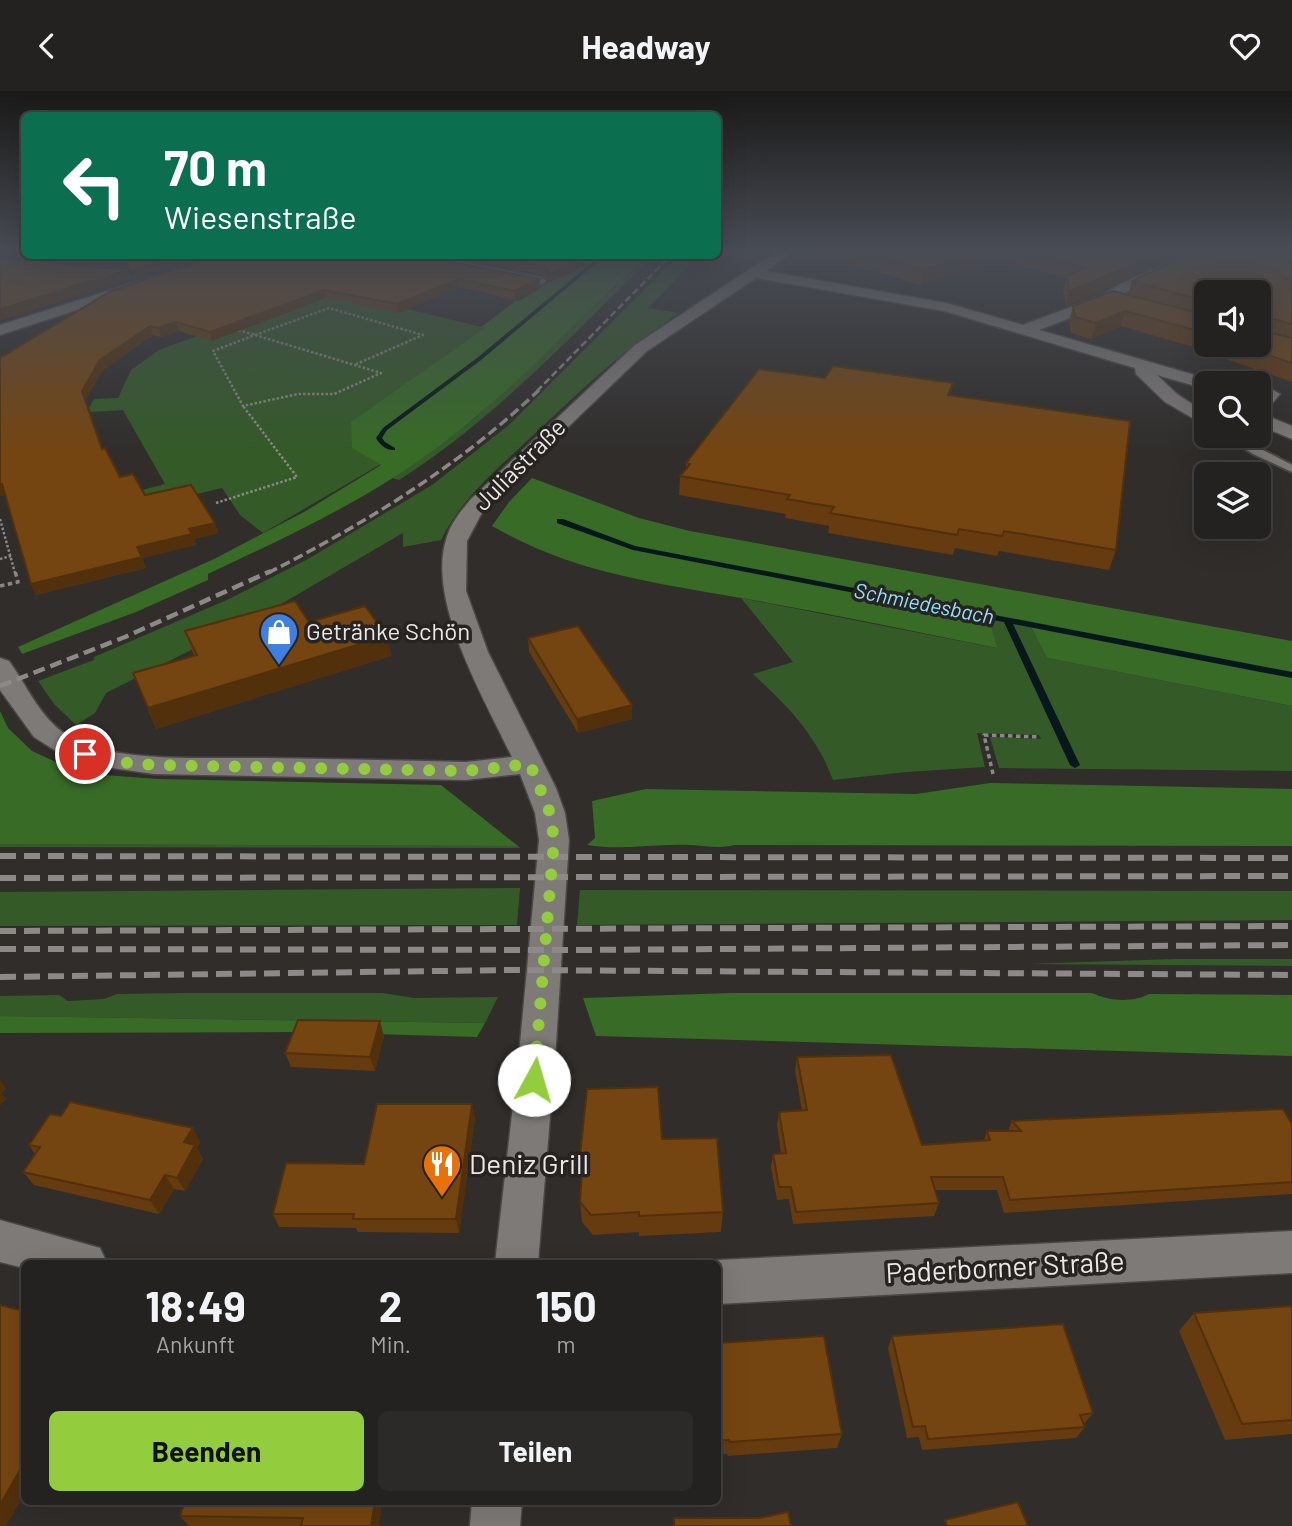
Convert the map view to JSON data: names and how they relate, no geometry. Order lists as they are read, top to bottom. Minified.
{"streets":{"street":["Juliastraße","Paderborner Straße"]},"water":["Schmiedesbach"],"places":{"shop":["Getränke Schön"],"restaurant":["Deniz Grill"]},"page":{"header":"Headway","turn":["70 m","Wiesenstraße"],"eta":["18:49","Ankunft","2","Min.","150","m"],"buttons":["Beenden","Teilen"]}}
